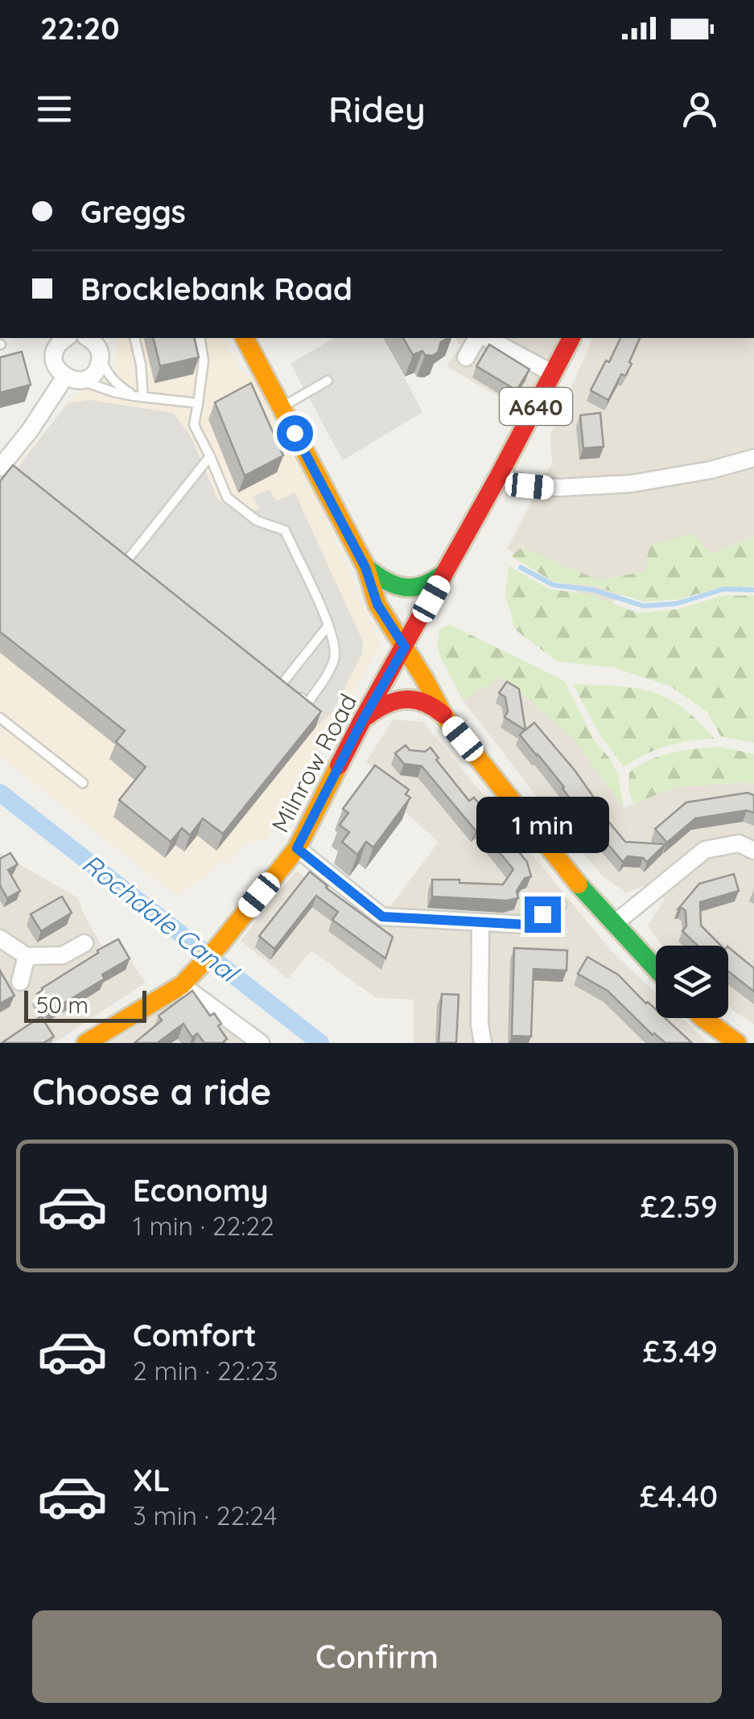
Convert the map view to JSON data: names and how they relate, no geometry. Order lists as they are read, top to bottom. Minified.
{"streets":{"main road":["A640","Milnrow Road"]},"crossings":[["A640","Milnrow Road"]],"water":["Rochdale Canal"],"scale_bar":"50 m","page":{"status":"22:20","header":"Ridey","banner":["Greggs","Brocklebank Road"],"bubble":"1 min","scale":"50 m","heading":"Choose a ride","list":[{"name":"Economy","note":"1 min · 22:22","value":"£2.59"},{"name":"Comfort","note":"2 min · 22:23","value":"£3.49"},{"name":"XL","note":"3 min · 22:24","value":"£4.40"}],"buttons":"Confirm"}}
